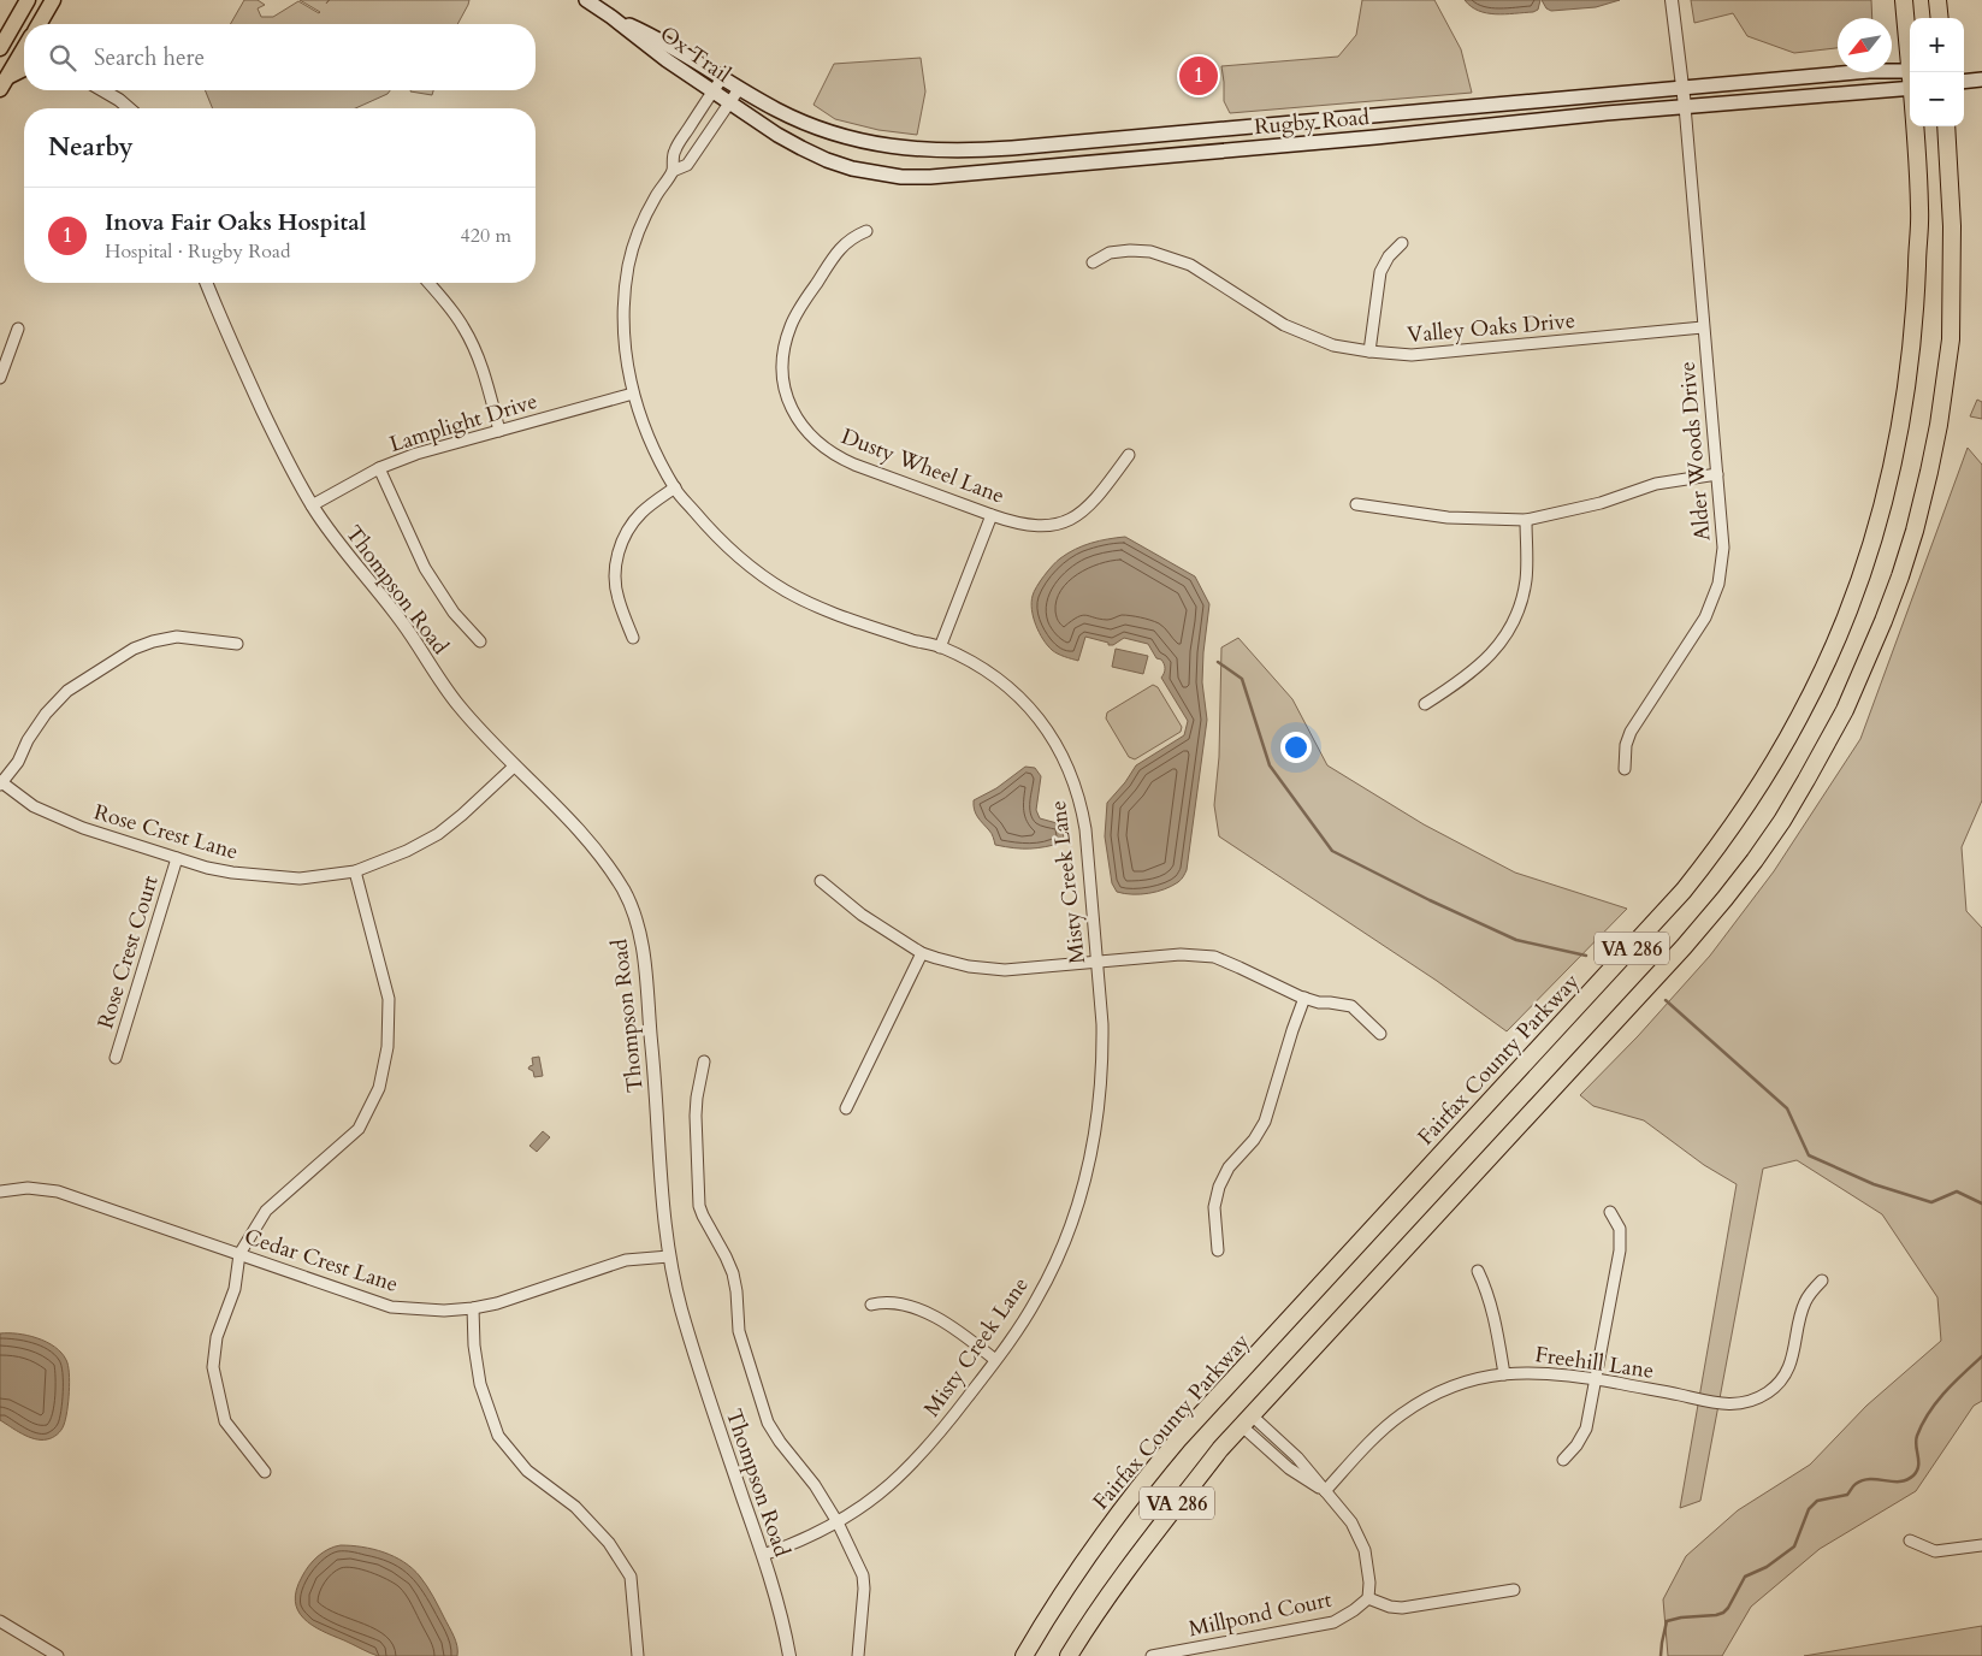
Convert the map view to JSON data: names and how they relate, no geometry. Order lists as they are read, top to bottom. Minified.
{"streets":{"highway":["VA 286","Fairfax County Parkway"],"main road":["Ox Trail","Rugby Road"],"street":["Valley Oaks Drive","Lamplight Drive","Alder Woods Drive","Dusty Wheel Lane","Thompson Road","Rose Crest Lane","Misty Creek Lane","Rose Crest Court","Cedar Crest Lane","Freehill Lane","Millpond Court"]},"crossings":[["Ox Trail","Rugby Road"],["Ox Trail","Misty Creek Lane"],["Rugby Road","Alder Woods Drive"],["Rugby Road","Misty Creek Lane"],["Valley Oaks Drive","Alder Woods Drive"],["Lamplight Drive","Thompson Road"],["Lamplight Drive","Misty Creek Lane"],["Thompson Road","Rose Crest Lane"],["Thompson Road","Misty Creek Lane"],["Thompson Road","Cedar Crest Lane"],["Rose Crest Lane","Rose Crest Court"]],"north":"bottom left","page":{"map_buttons":["+","−"],"search":"Search here","pins":"1","heading":"Nearby","list":[{"mark":"1","name":"Inova Fair Oaks Hospital","note":"Hospital · Rugby Road","value":"420 m"}]}}
